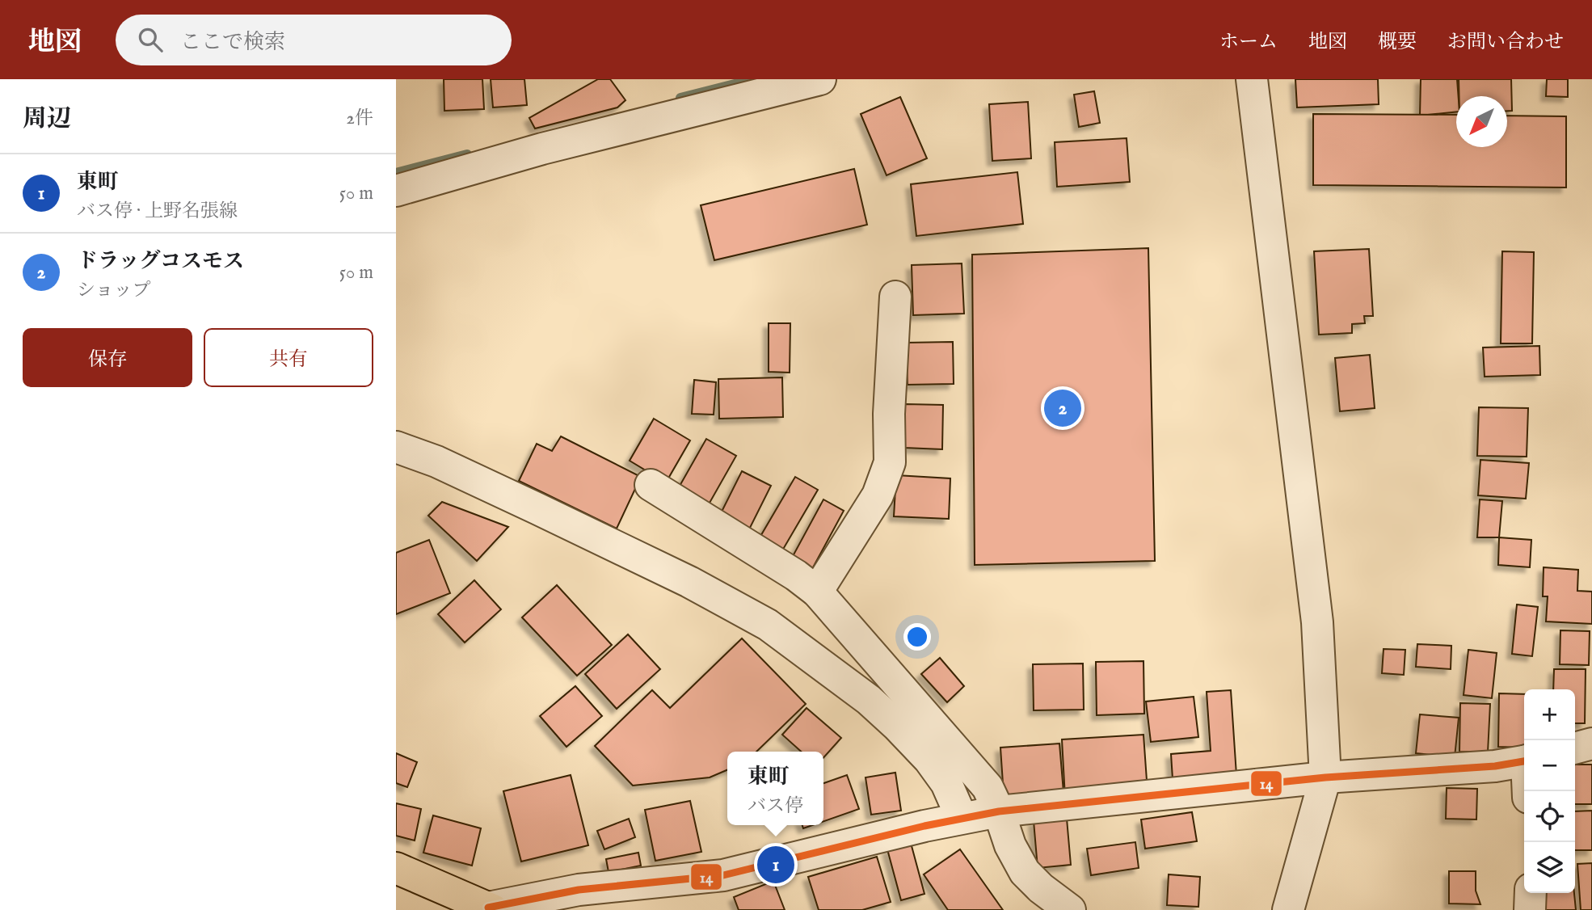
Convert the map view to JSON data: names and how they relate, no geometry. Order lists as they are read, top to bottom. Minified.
{"lines":["transit line 14"],"north":"bottom left","page":{"header":"地図","search":"ここで検索","nav":["ホーム","地図","概要","お問い合わせ"],"heading":["周辺","2件"],"list":[{"mark":"1","name":"東町","note":"バス停 · 上野名張線","value":"50 m"},{"mark":"2","name":"ドラッグコスモス","note":"ショップ","value":"50 m"}],"buttons":["保存","共有"],"pins":["2","1"],"map_buttons":["+","−"],"popup":["東町","バス停"]}}
